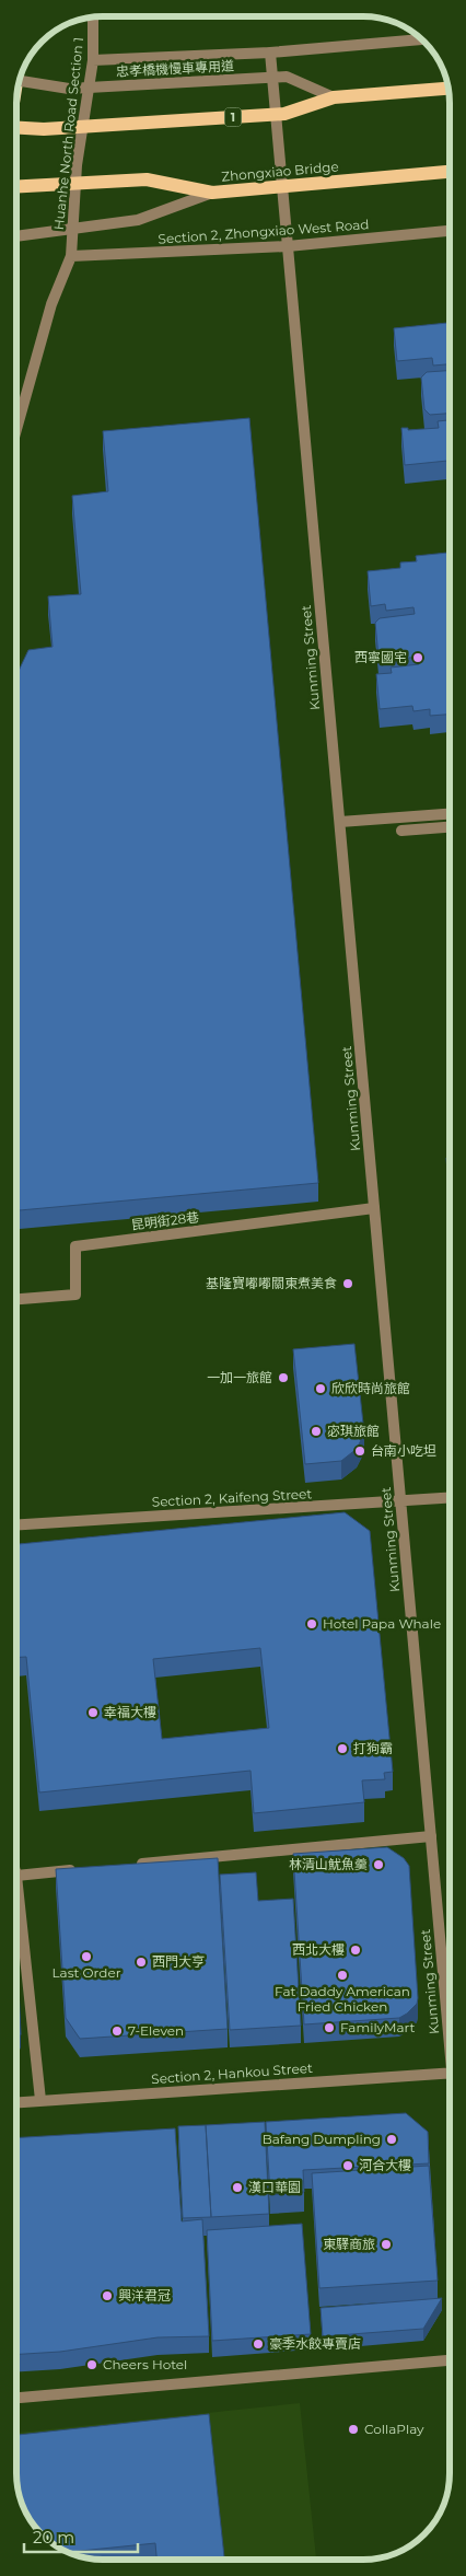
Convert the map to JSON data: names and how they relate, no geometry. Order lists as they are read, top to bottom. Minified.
{"streets":{"main road":["1","Zhongxiao Bridge"],"street":["忠孝橋機慢車專用道","Huanhe North Road Section 1","Section 2, Zhongxiao West Road","Kunming Street","昆明街28巷","Section 2, Kaifeng Street","Section 2, Hankou Street"]},"crossings":[["忠孝橋機慢車專用道","1"],["Huanhe North Road Section 1","Section 2, Zhongxiao West Road"],["Section 2, Zhongxiao West Road","Kunming Street"],["Kunming Street","昆明街28巷"],["Kunming Street","Section 2, Kaifeng Street"]],"places":["西寧國宅","基隆寶嘟嘟關東煮美食","一加一旅館","欣欣時尚旅館","宓琪旅館","台南小吃坦","Hotel Papa Whale","幸福大樓","打狗霸","林清山魷魚羹","西北大樓","Last Order","西門大亨","Fat Daddy American Fried Chicken","FamilyMart","7-Eleven","Bafang Dumpling","河合大樓","漢口華園","東驛商旅","興洋君冠","豪季水餃專賣店","Cheers Hotel","CollaPlay"],"scale_bar":"20 m"}
